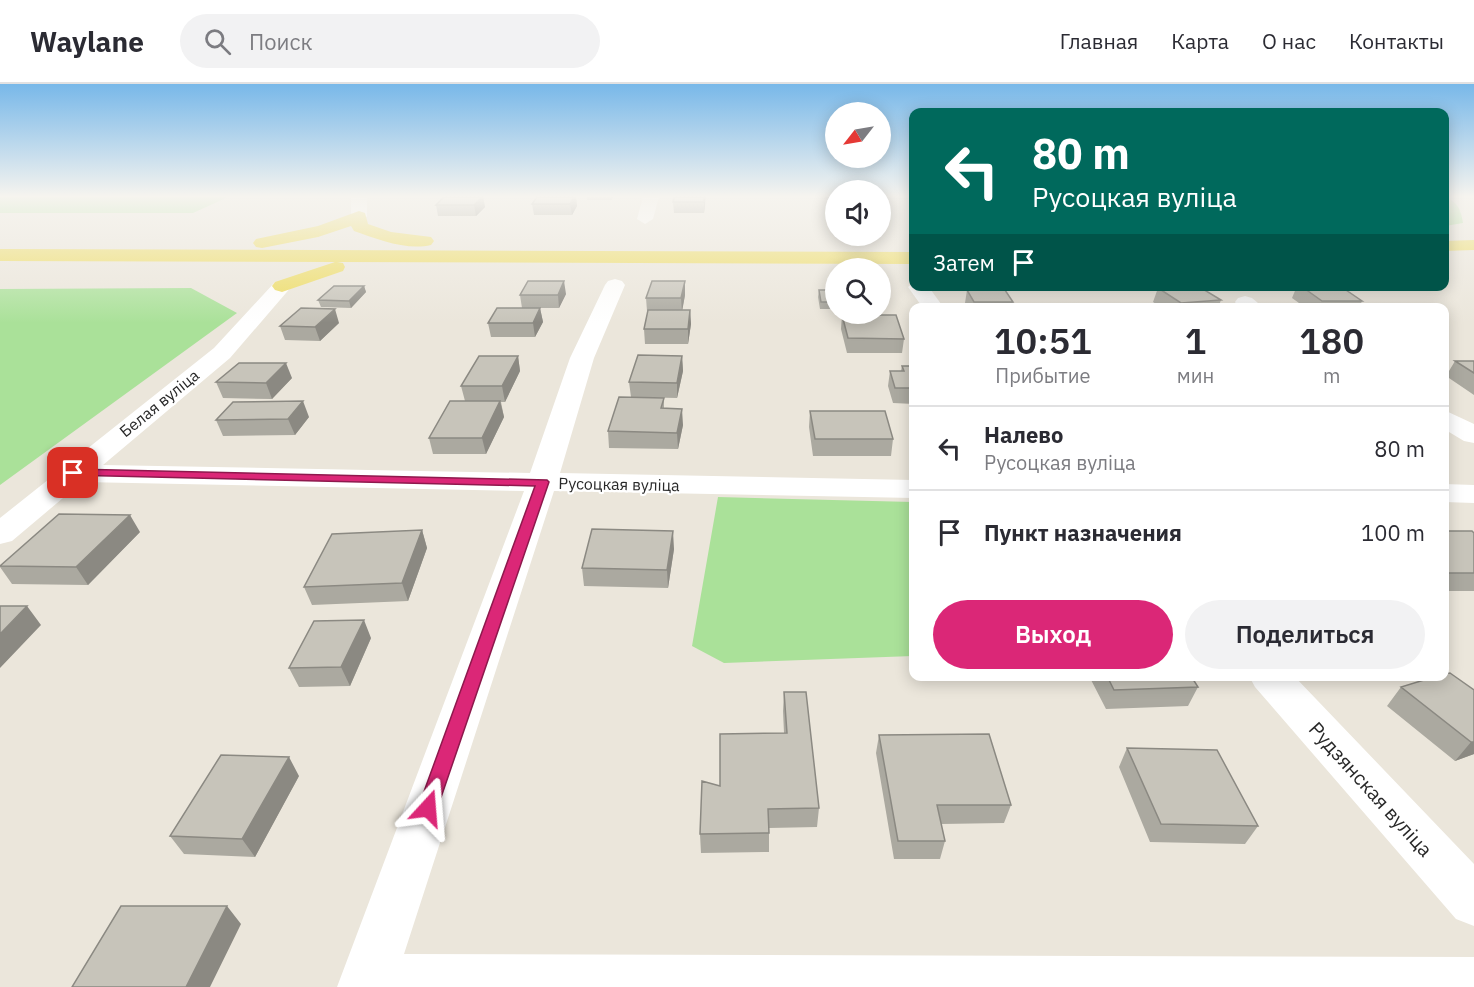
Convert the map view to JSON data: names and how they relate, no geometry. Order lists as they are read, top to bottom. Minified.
{"streets":{"street":["Белая вуліца","Русоцкая вуліца","Рудзянская вуліца"]},"crossings":[["Белая вуліца","Русоцкая вуліца"]],"north":"bottom left","page":{"header":"Waylane","search":"Поиск","nav":["Главная","Карта","О нас","Контакты"],"turn":["80 m","Русоцкая вуліца"],"then":"Затем","eta":["10:51","Прибытие","1","мин","180","m"],"list":[{"name":"Налево","note":"Русоцкая вуліца","value":"80 m"},{"name":"Пункт назначения","value":"100 m"}],"buttons":["Выход","Поделиться"]}}
